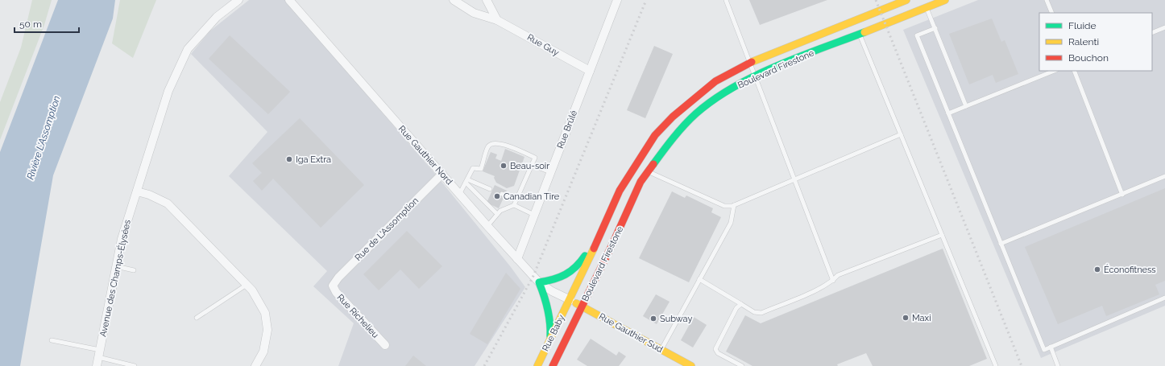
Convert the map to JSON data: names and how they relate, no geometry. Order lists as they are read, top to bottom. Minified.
{"streets":{"main road":["Boulevard Firestone","Rue Baby","Rue Gauthier Sud"],"street":["Rue Guy","Rue Brûlé","Rue Gauthier Nord","Rue de L'Assomption","Avenue des Champs-Élysées","Rue Richelieu"]},"crossings":[["Rue Guy","Rue Brûlé"],["Boulevard Firestone","Rue Gauthier Nord"],["Boulevard Firestone","Rue Baby"],["Boulevard Firestone","Rue Gauthier Sud"],["Rue Brûlé","Rue Gauthier Nord"],["Rue Gauthier Nord","Rue de L'Assomption"],["Rue Gauthier Nord","Rue Baby"],["Rue Gauthier Nord","Rue Gauthier Sud"],["Rue de L'Assomption","Rue Richelieu"],["Rue Baby","Rue Gauthier Sud"]],"water":["Rivière L'Assomption"],"places":["Iga Extra","Beau-soir","Canadian Tire","Éconofitness","Maxi","Subway"],"legend":["Fluide","Ralenti","Bouchon"],"scale_bar":"50 m"}
